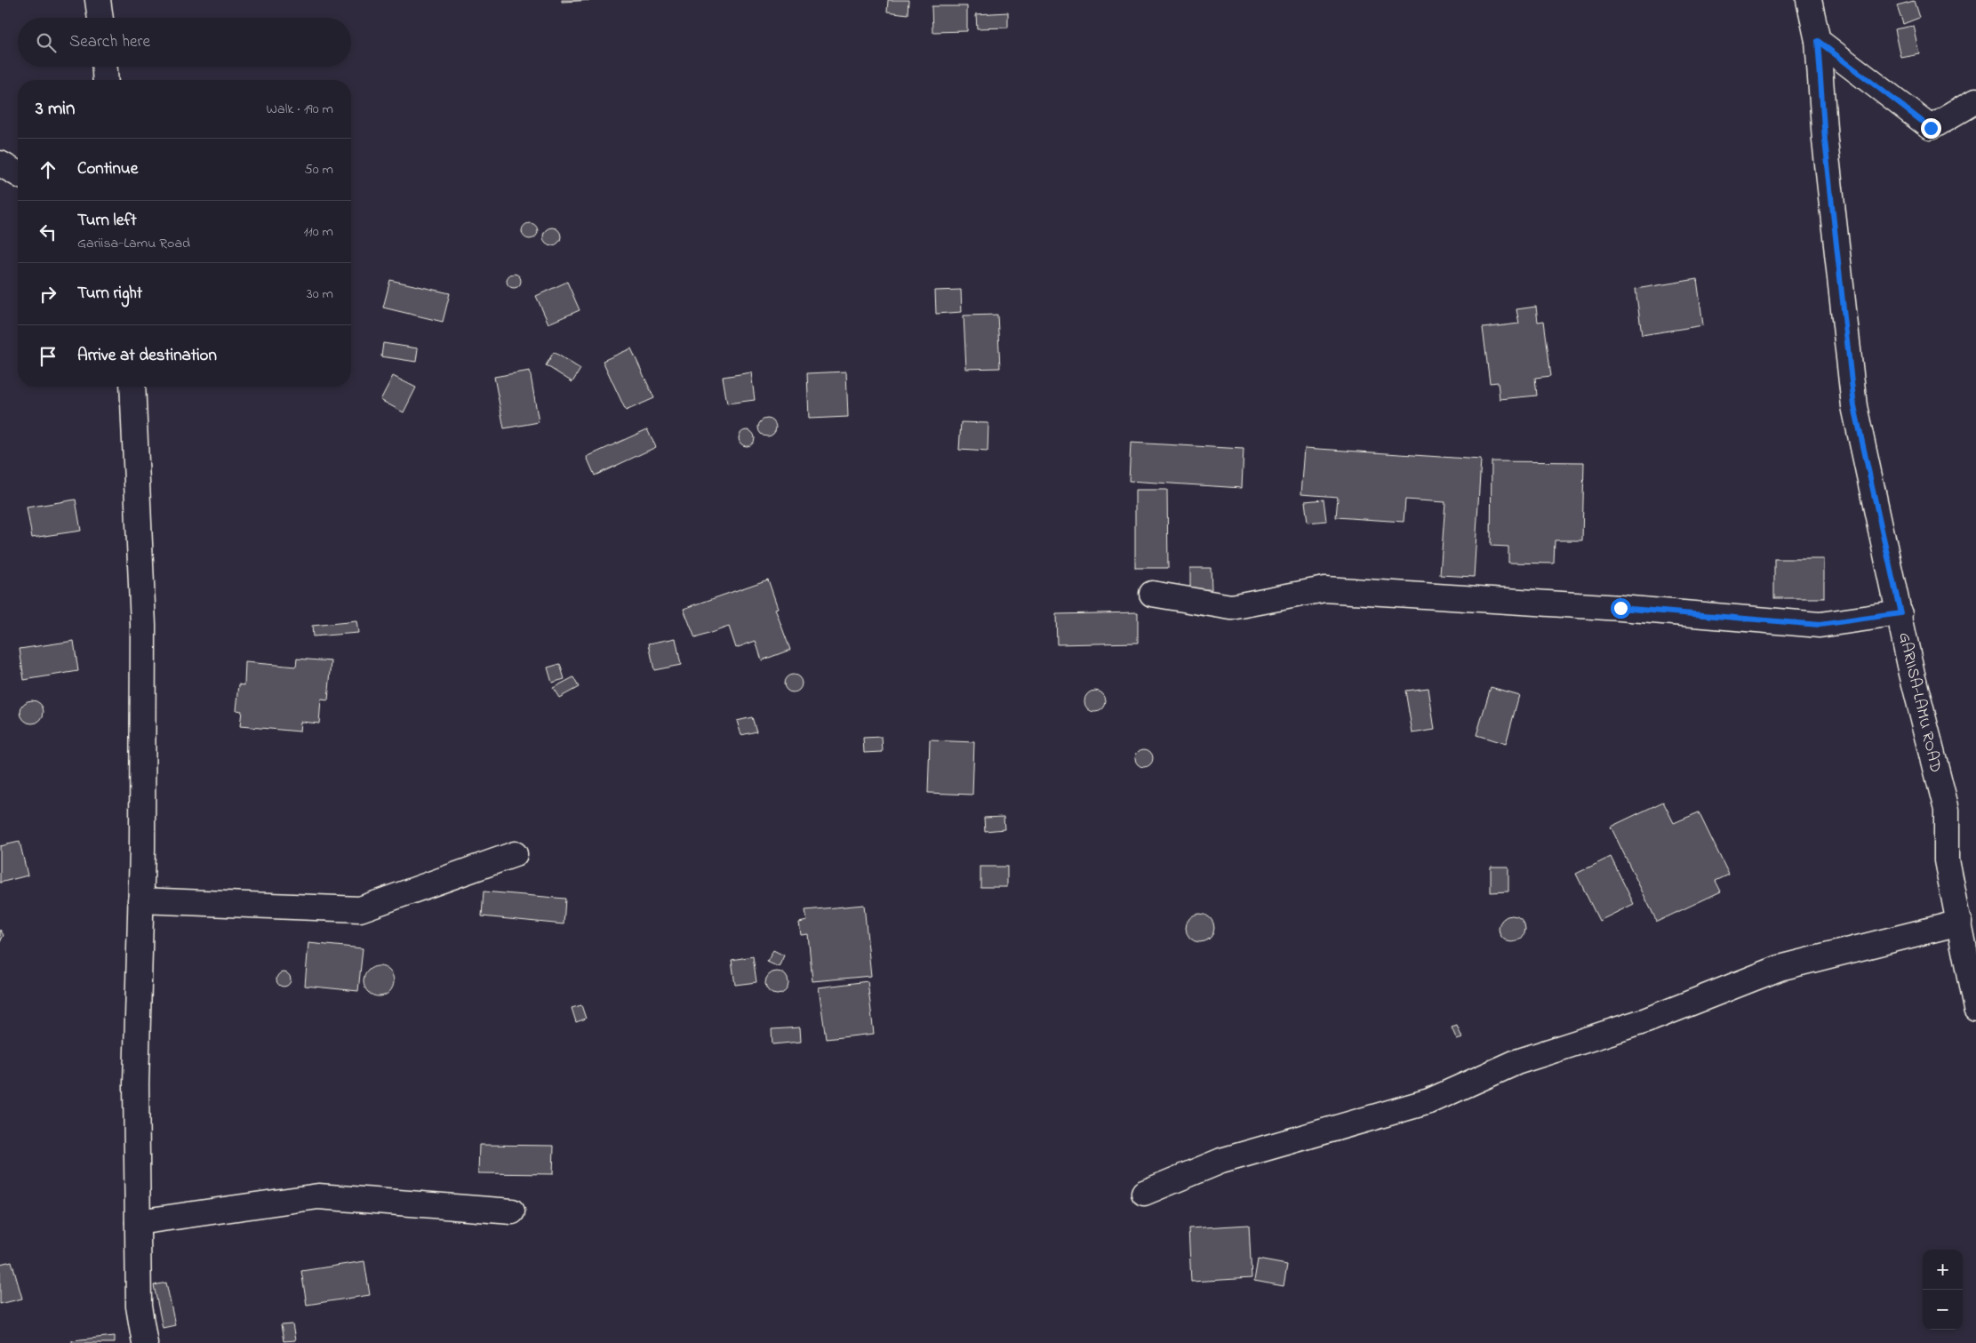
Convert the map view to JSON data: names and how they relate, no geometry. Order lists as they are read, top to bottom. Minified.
{"streets":{"street":["GARIISA-LAMU ROAD"]},"page":{"search":"Search here","heading":["3 min","Walk · 190 m"],"list":[["Continue","50 m"],["Turn left","Gariisa-Lamu Road","110 m"],["Turn right","30 m"],"Arrive at destination"],"map_buttons":["+","−"]}}
